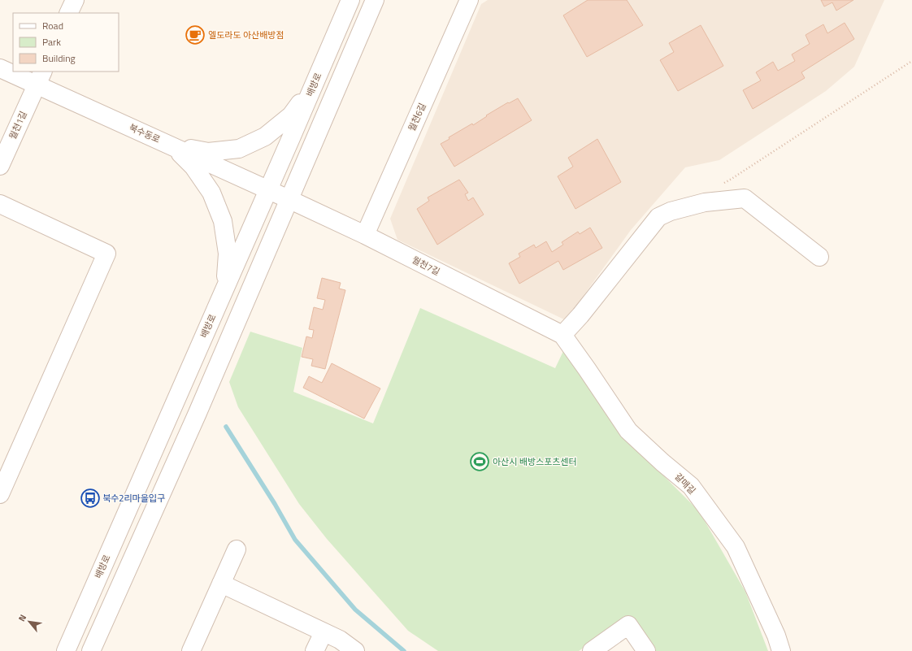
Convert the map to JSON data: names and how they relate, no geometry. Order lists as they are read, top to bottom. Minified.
{"streets":{"street":["배방로","월천6길","월천1길","북수동로","월천7길","갈매길"]},"crossings":[["배방로","북수동로"],["월천6길","월천7길"],["월천1길","북수동로"],["북수동로","월천7길"],["월천7길","갈매길"]],"places":{"cafe":["엘도라도 아산배방점"],"sports":["아산시 배방스포츠센터"],"bus stop":["북수2리마을입구"]},"legend":["Road","Park","Building"],"north":"top left"}
